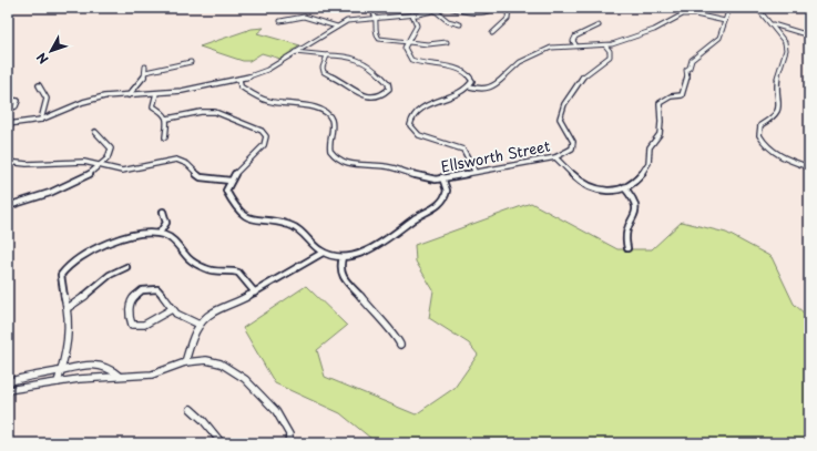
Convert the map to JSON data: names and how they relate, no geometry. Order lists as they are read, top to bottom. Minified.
{"streets":{"street":["Ellsworth Street"]},"north":"bottom left"}
